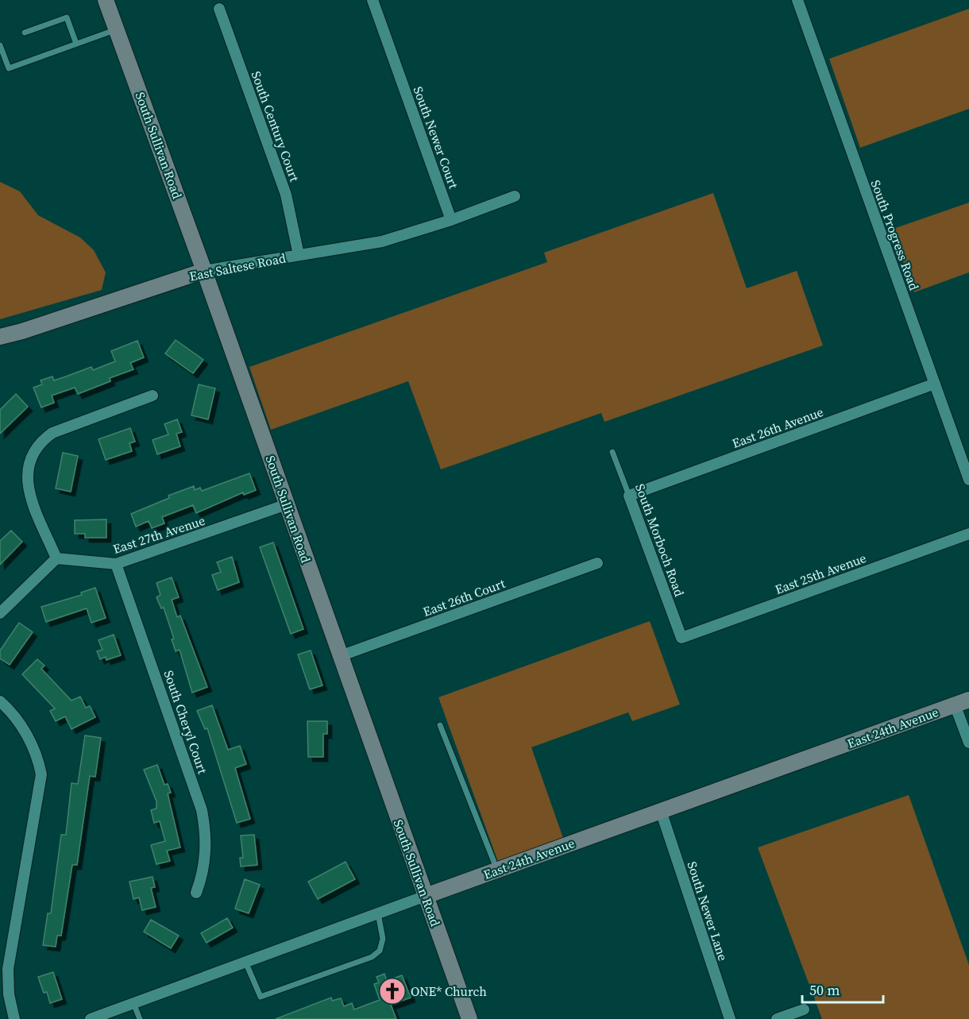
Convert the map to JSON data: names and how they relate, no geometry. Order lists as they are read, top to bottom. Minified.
{"streets":{"main road":["South Sullivan Road","East Saltese Road","East 24th Avenue"],"street":["South Century Court","South Newer Court","South Progress Road","East 26th Avenue","East 27th Avenue","South Morboch Road","East 25th Avenue","East 26th Court","South Cheryl Court","South Newer Lane"]},"crossings":[["South Century Court","East Saltese Road"],["South Newer Court","East Saltese Road"],["South Sullivan Road","East Saltese Road"],["South Sullivan Road","East 27th Avenue"],["South Sullivan Road","East 26th Court"],["South Sullivan Road","East 24th Avenue"],["South Progress Road","East 26th Avenue"],["East 26th Avenue","South Morboch Road"],["East 27th Avenue","South Cheryl Court"],["South Morboch Road","East 25th Avenue"],["East 24th Avenue","South Newer Lane"]],"places":{"church":["ONE* Church"]},"scale_bar":"50 m"}
